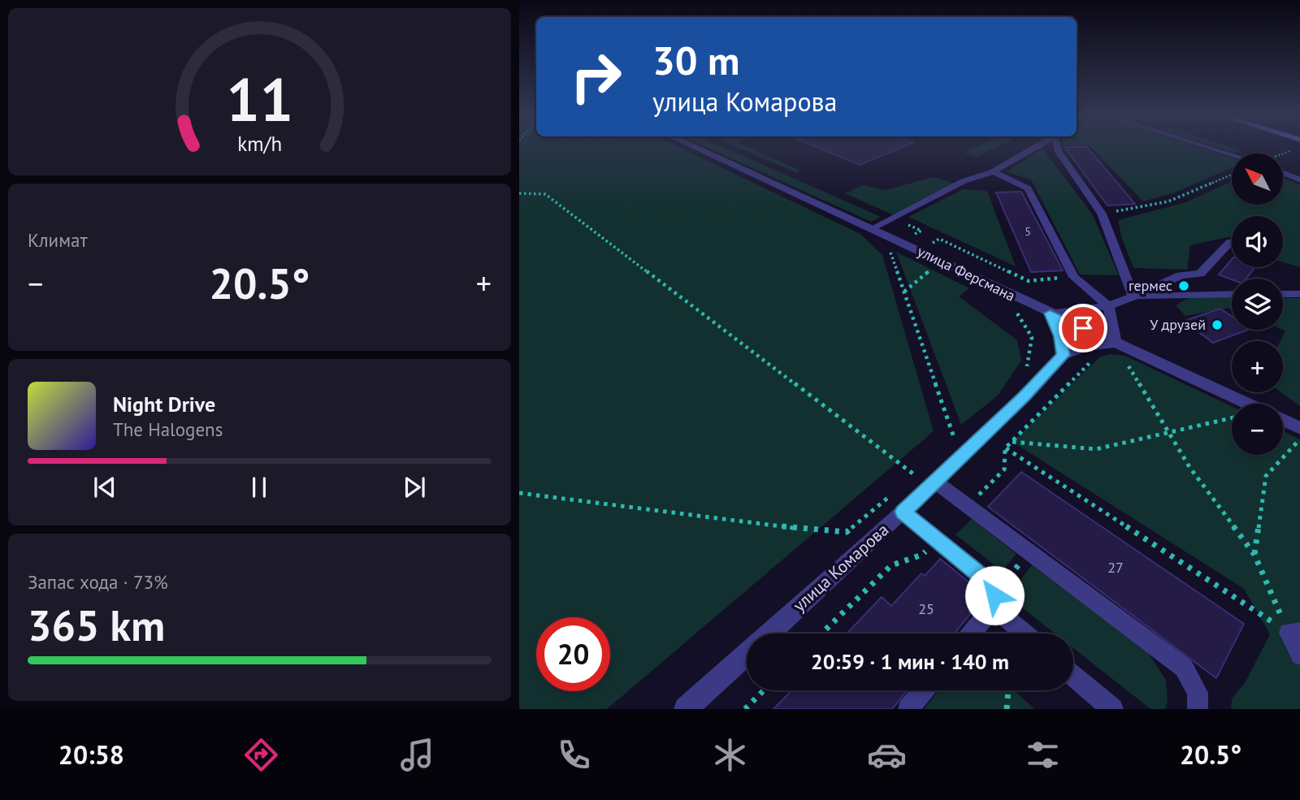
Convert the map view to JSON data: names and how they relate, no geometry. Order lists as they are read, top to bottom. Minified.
{"streets":{"street":["улица Ферсмана","улица Комарова"]},"places":["гермес","У друзей"],"house_numbers":["5","27","25"],"north":"top left","page":{"turn":["30 m","улица Комарова"],"map_buttons":["+","−"],"tile":["Климат",["Запас хода · 73%","365 km"]],"heat":["−","20.5°","+"],"song":["Night Drive","The Halogens"],"limit":"20","trip":"20:59 · 1 мин · 140 m","tabs":["20:58","20.5°"],"gauge":["11","km/h"]}}
